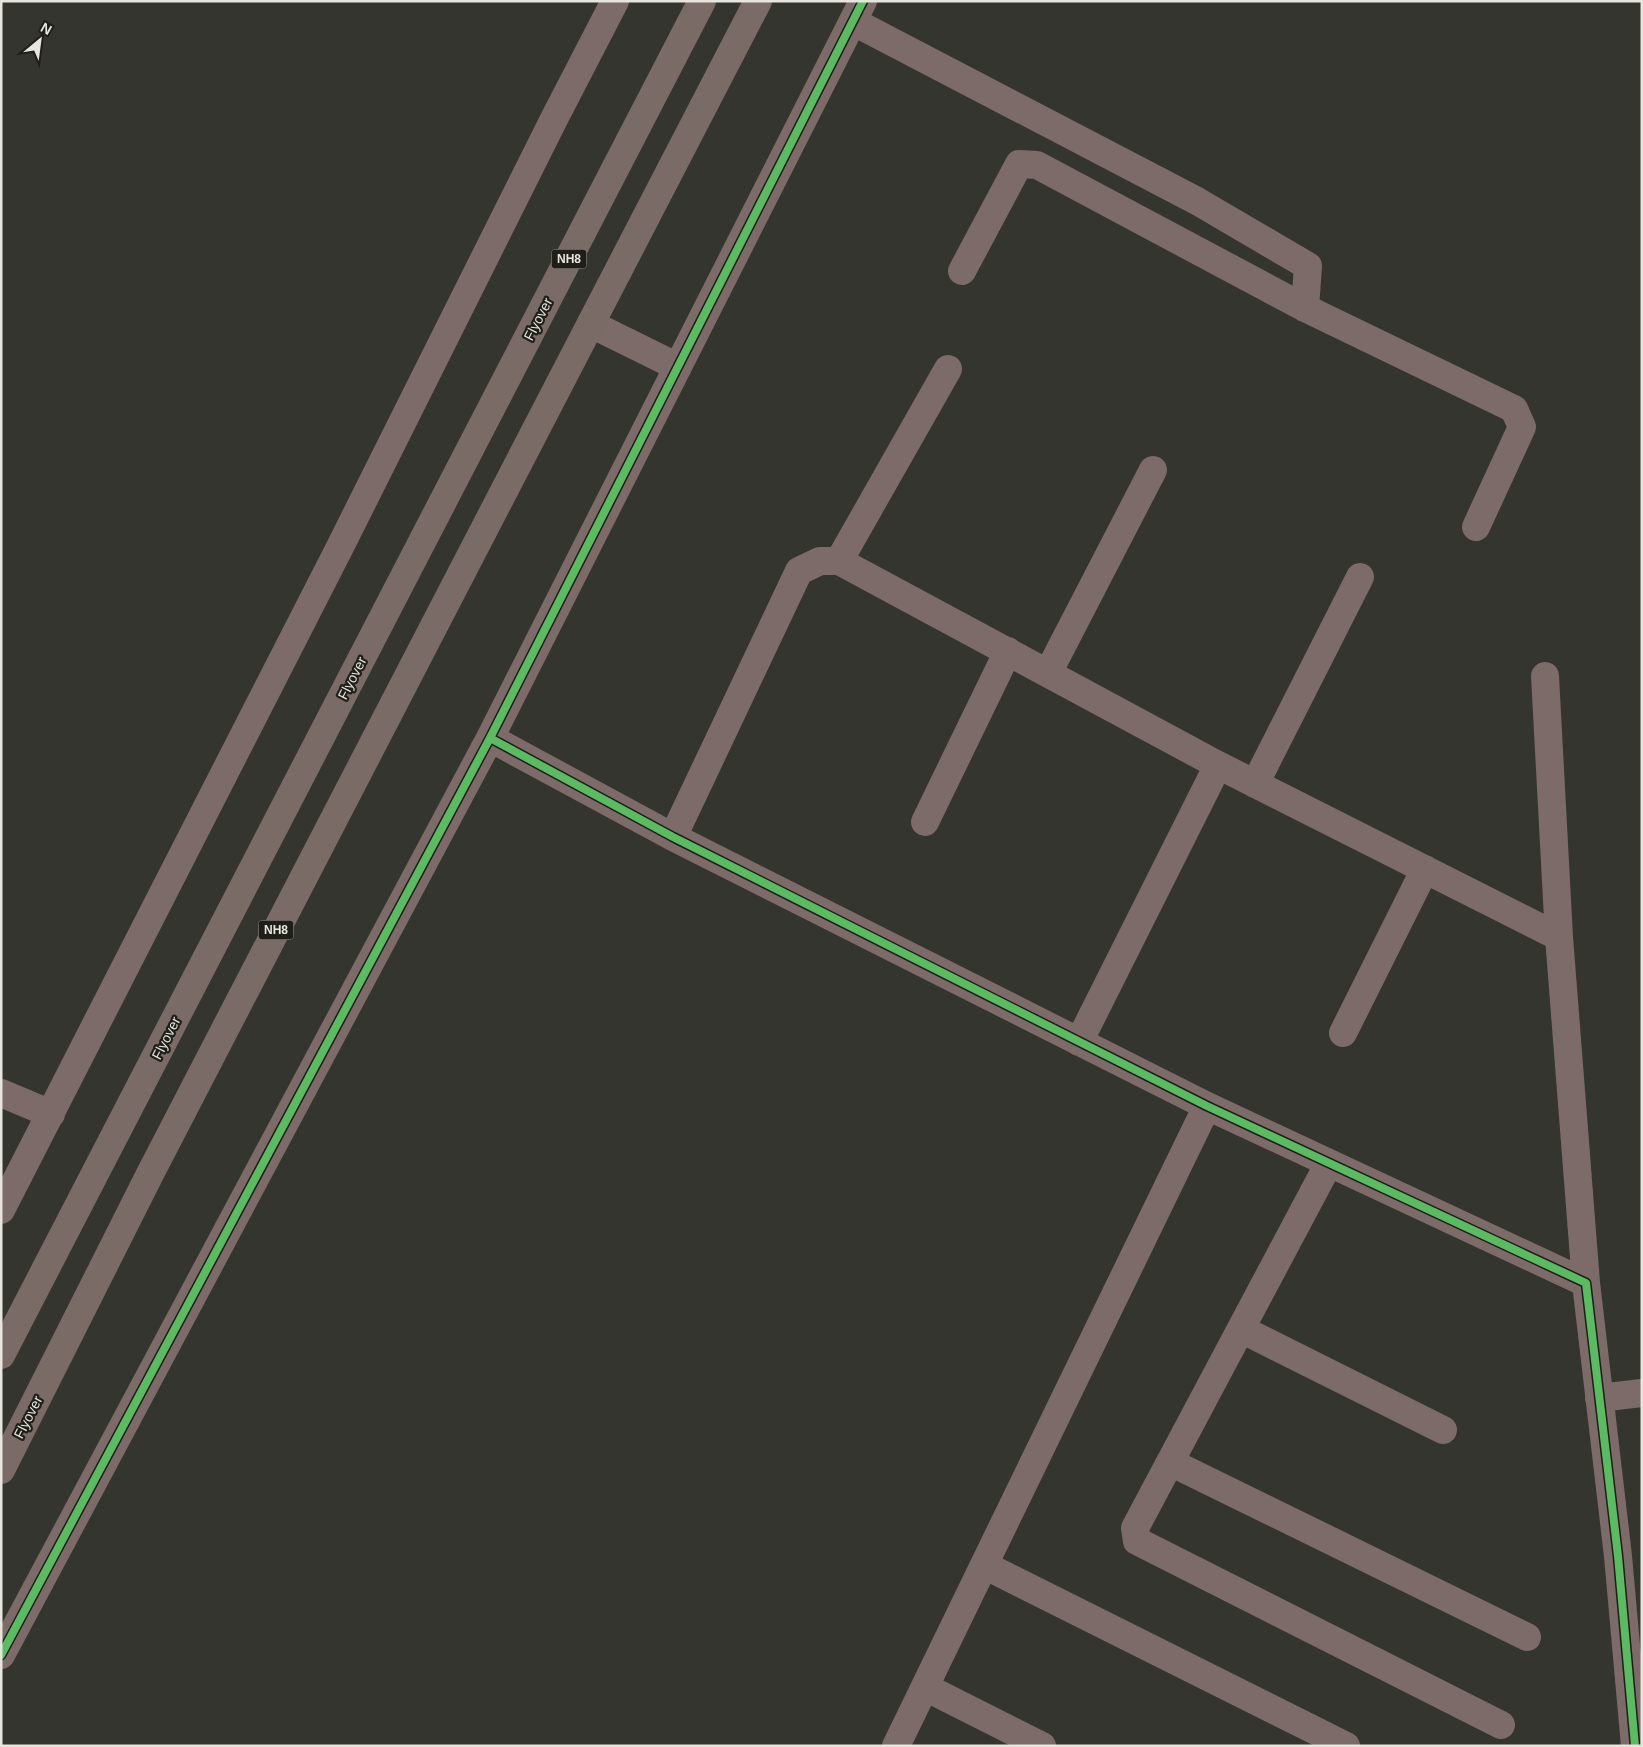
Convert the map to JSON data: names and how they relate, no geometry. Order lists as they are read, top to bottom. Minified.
{"streets":{"main road":["NH8","Flyover"]},"crossings":[["NH8","Flyover"]],"north":"top right"}
